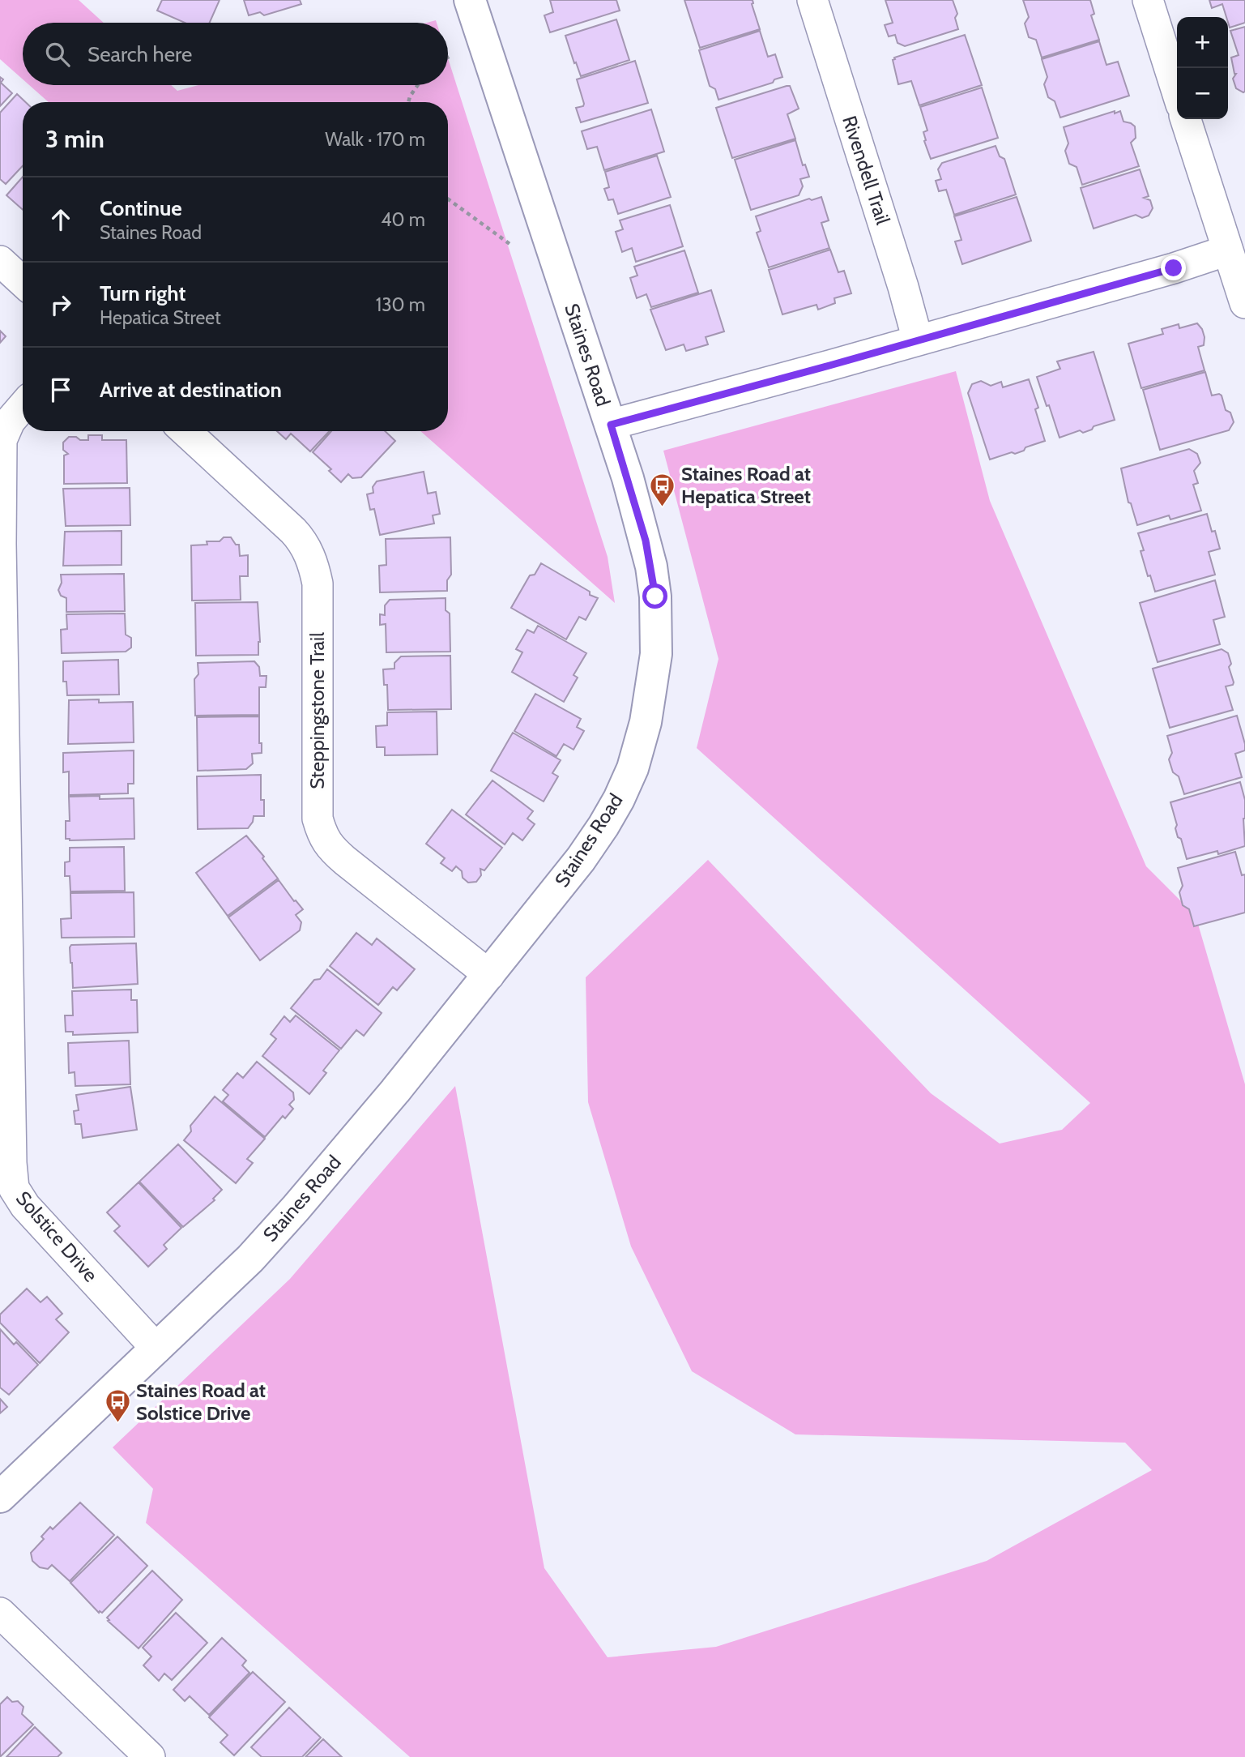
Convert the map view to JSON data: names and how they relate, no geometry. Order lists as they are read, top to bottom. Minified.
{"streets":{"street":["Rivendell Trail","Staines Road","Steppingstone Trail","Solstice Drive"]},"crossings":[["Staines Road","Steppingstone Trail"],["Staines Road","Solstice Drive"]],"places":{"bus stop":["Staines Road at Hepatica Street","Staines Road at Solstice Drive"]},"page":{"map_buttons":["+","−"],"search":"Search here","heading":["3 min","Walk · 170 m"],"list":[["Continue","Staines Road","40 m"],["Turn right","Hepatica Street","130 m"],"Arrive at destination"]}}
